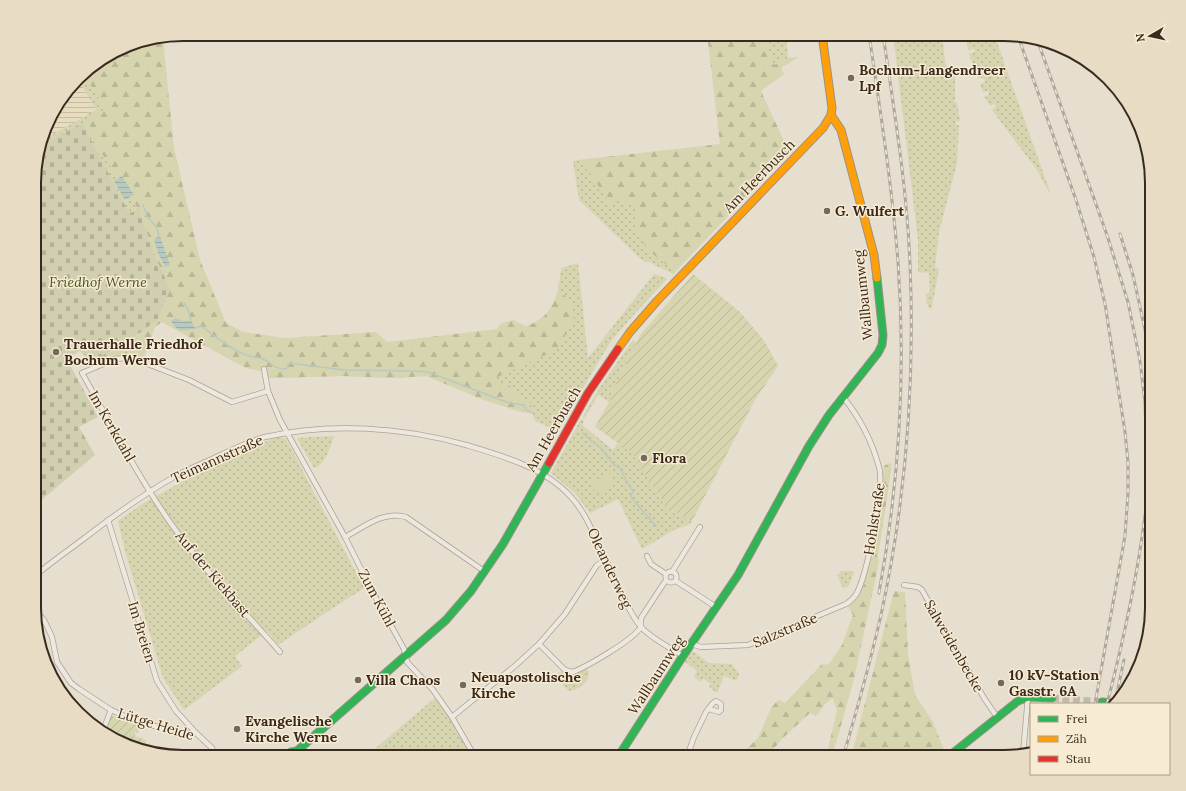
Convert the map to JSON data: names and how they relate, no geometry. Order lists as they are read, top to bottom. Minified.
{"streets":{"street":["Am Heerbusch","Wallbaumweg","Im Kerkdahl","Teimannstraße","Hohlstraße","Oleanderweg","Auf der Kiekbast","Zum Kühl","Salzstraße","Im Breien","Salweidenbecke","Lütge Heide"]},"crossings":[["Am Heerbusch","Wallbaumweg"],["Am Heerbusch","Teimannstraße"],["Am Heerbusch","Oleanderweg"],["Am Heerbusch","Zum Kühl"],["Wallbaumweg","Hohlstraße"],["Wallbaumweg","Oleanderweg"],["Wallbaumweg","Salzstraße"],["Im Kerkdahl","Teimannstraße"],["Im Kerkdahl","Auf der Kiekbast"],["Im Kerkdahl","Zum Kühl"],["Teimannstraße","Oleanderweg"],["Teimannstraße","Auf der Kiekbast"],["Teimannstraße","Zum Kühl"],["Teimannstraße","Im Breien"],["Hohlstraße","Salzstraße"],["Im Breien","Lütge Heide"]],"parks":["Friedhof Werne"],"places":["Bochum-Langendreer Lpf","G. Wulfert","Trauerhalle Friedhof Bochum Werne","Flora","Villa Chaos","10 kV-Station Gasstr. 6A","Neuapostolische Kirche","Evangelische Kirche Werne"],"legend":["Frei","Zäh","Stau"],"north":"left"}
